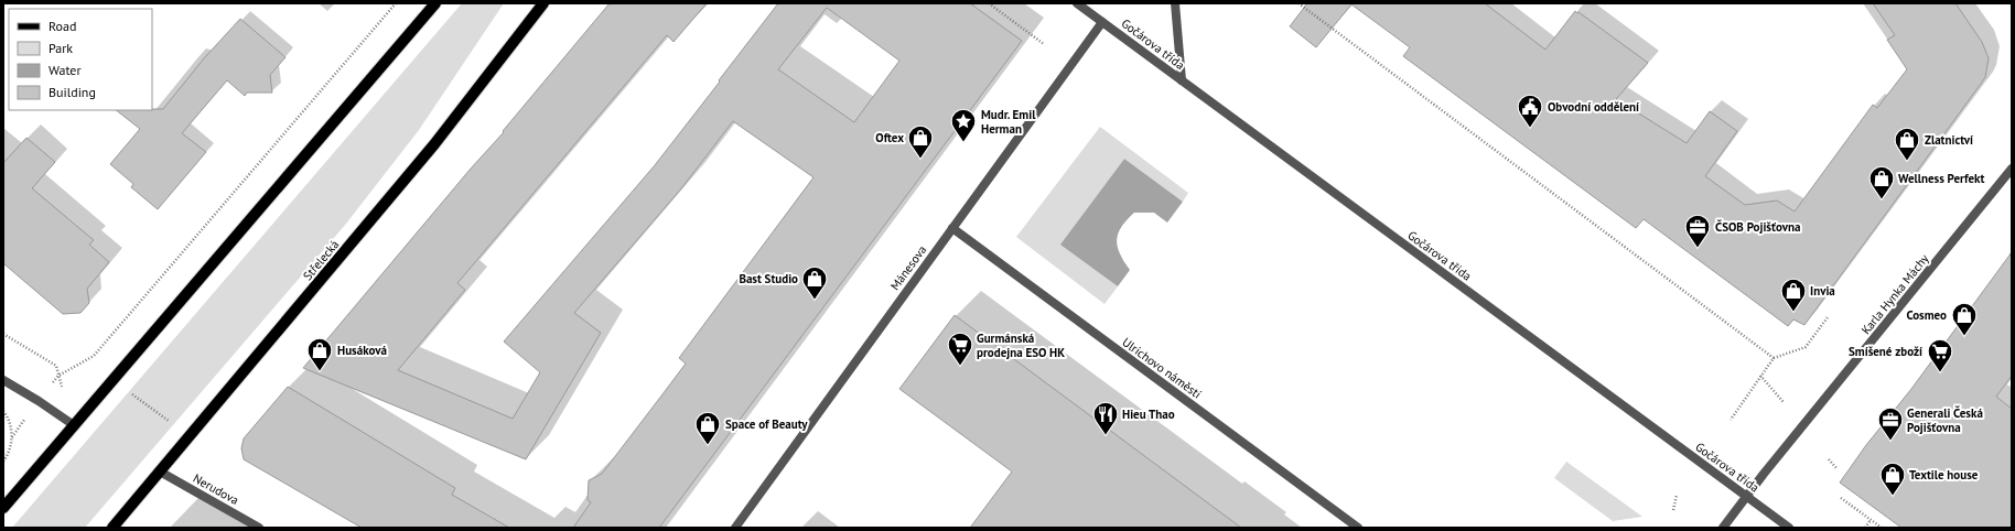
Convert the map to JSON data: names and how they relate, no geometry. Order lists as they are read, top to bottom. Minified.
{"streets":{"main road":["Střelecká"],"street":["Gočárova třída","Mánesova","Karla Hynka Máchy","Ulrichovo náměstí","Nerudova"]},"crossings":[["Gočárova třída","Mánesova"],["Gočárova třída","Karla Hynka Máchy"],["Střelecká","Nerudova"],["Mánesova","Ulrichovo náměstí"]],"places":{"public building":["Obvodní oddělení"],"place":["Mudr. Emil Herman"],"shop":["Oftex","Zlatnictví","Wellness Perfekt","Bast Studio","Invia","Cosmeo","Husáková","Space of Beauty","Textile house"],"office":["ČSOB Pojišťovna","Generali Česká Pojišťovna"],"supermarket":["Gurmánská prodejna ESO HK","Smíšené zboží"],"restaurant":["Hieu Thao"]},"legend":["Road","Park","Water","Building"]}
